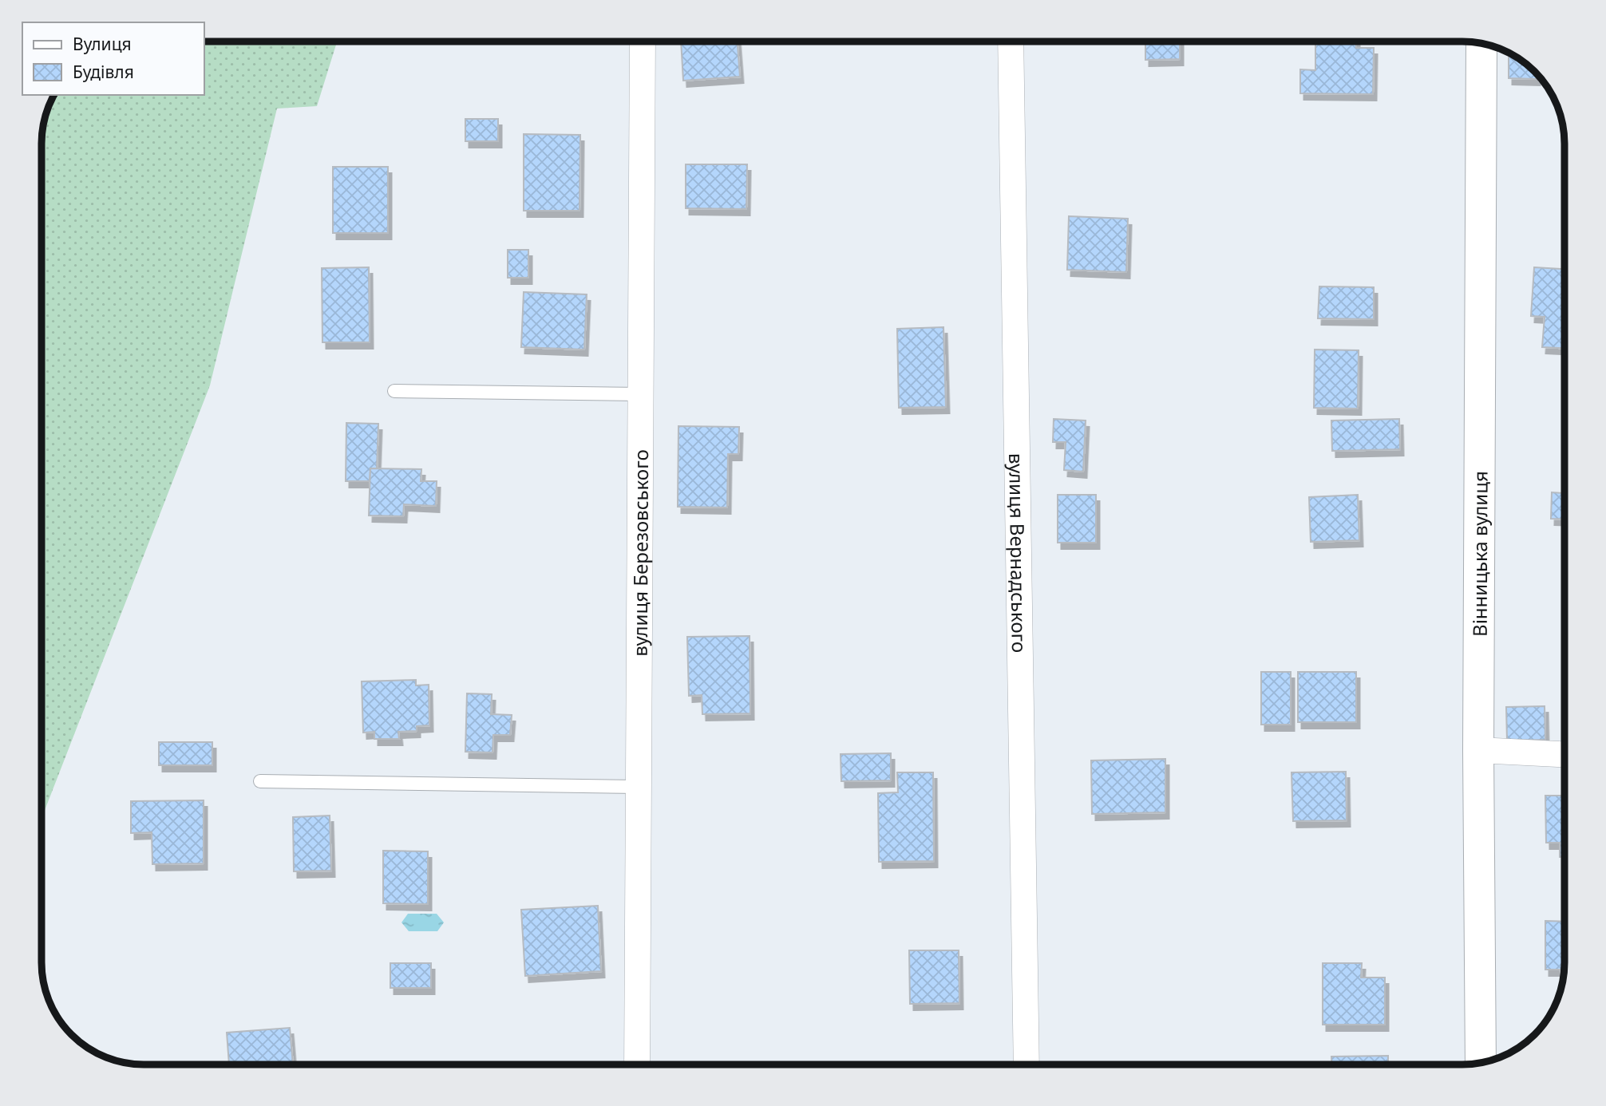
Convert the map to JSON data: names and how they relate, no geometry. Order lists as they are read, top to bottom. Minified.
{"streets":{"street":["вулиця Березовського","вулиця Вернадського","Вінницька вулиця"]},"legend":["Вулиця","Будівля"]}
